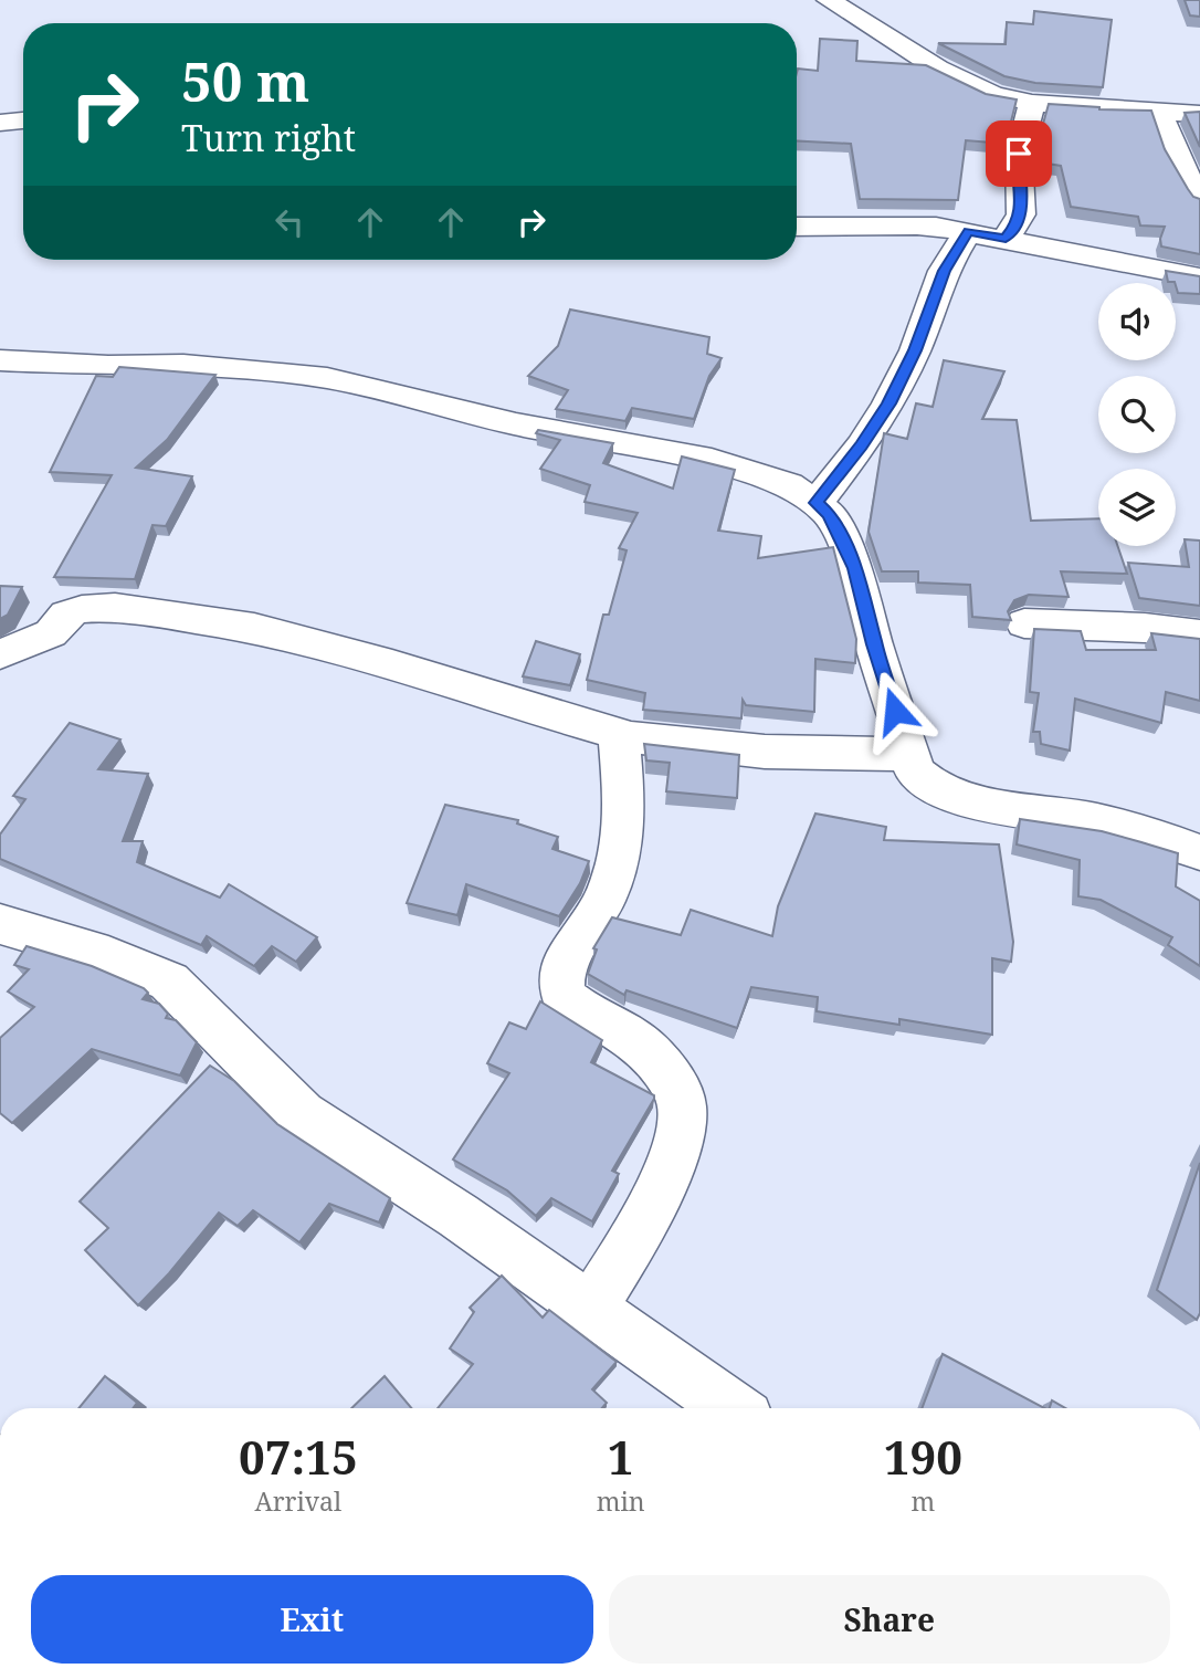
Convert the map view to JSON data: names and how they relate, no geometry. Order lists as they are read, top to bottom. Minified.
{"page":{"turn":["50 m","Turn right"],"eta":["07:15","Arrival","1","min","190","m"],"buttons":["Exit","Share"]}}
